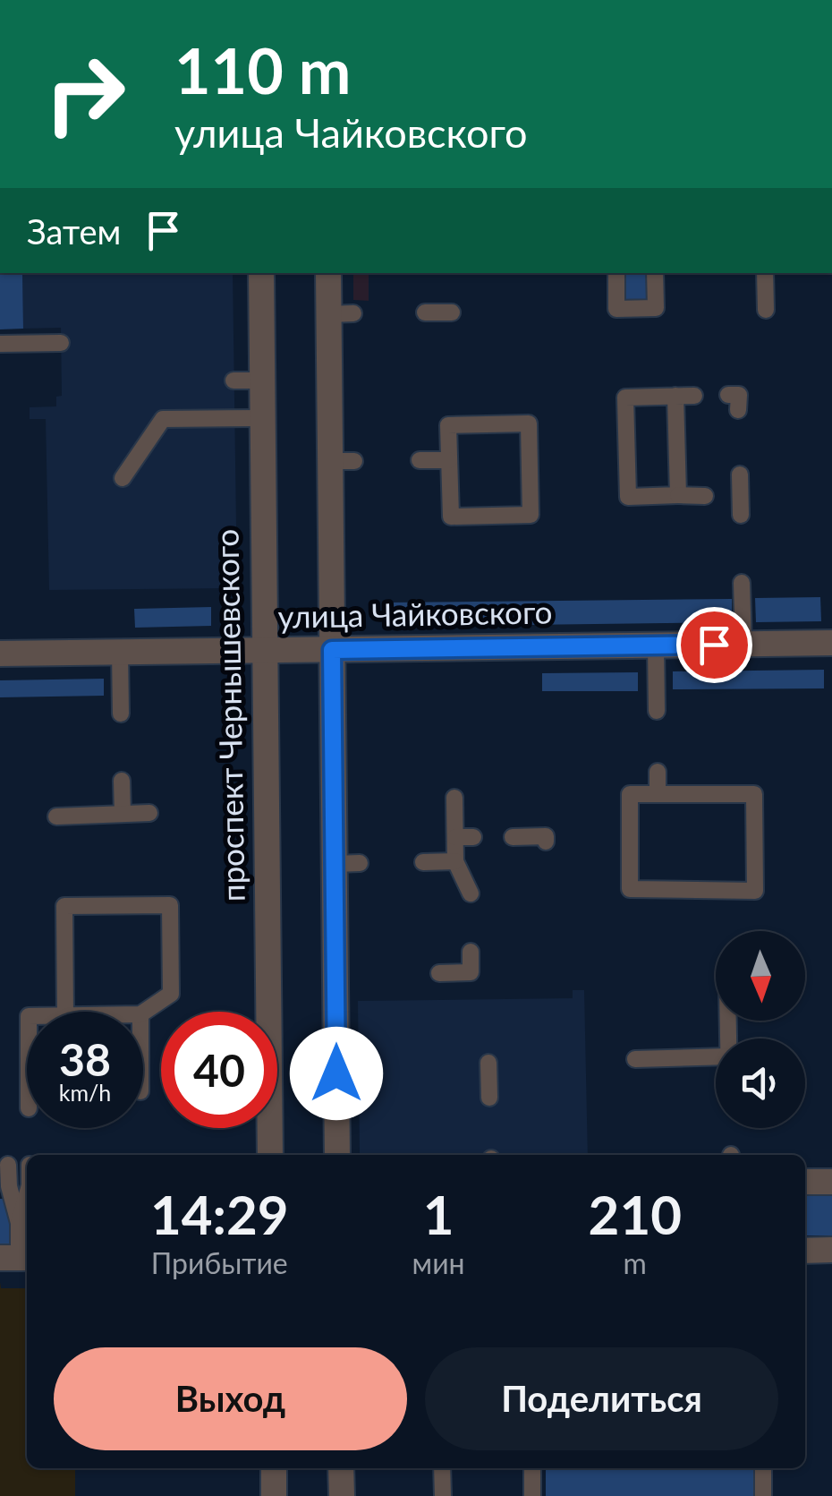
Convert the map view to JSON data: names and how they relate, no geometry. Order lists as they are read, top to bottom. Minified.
{"streets":{"street":["улица Чайковского","проспект Чернышевского"]},"crossings":[["улица Чайковского","проспект Чернышевского"]],"north":"bottom","page":{"turn":["110 m","улица Чайковского"],"then":"Затем","speed":"38 km/h","limit":"40","eta":["14:29","Прибытие","1","мин","210","m"],"buttons":["Выход","Поделиться"]}}
